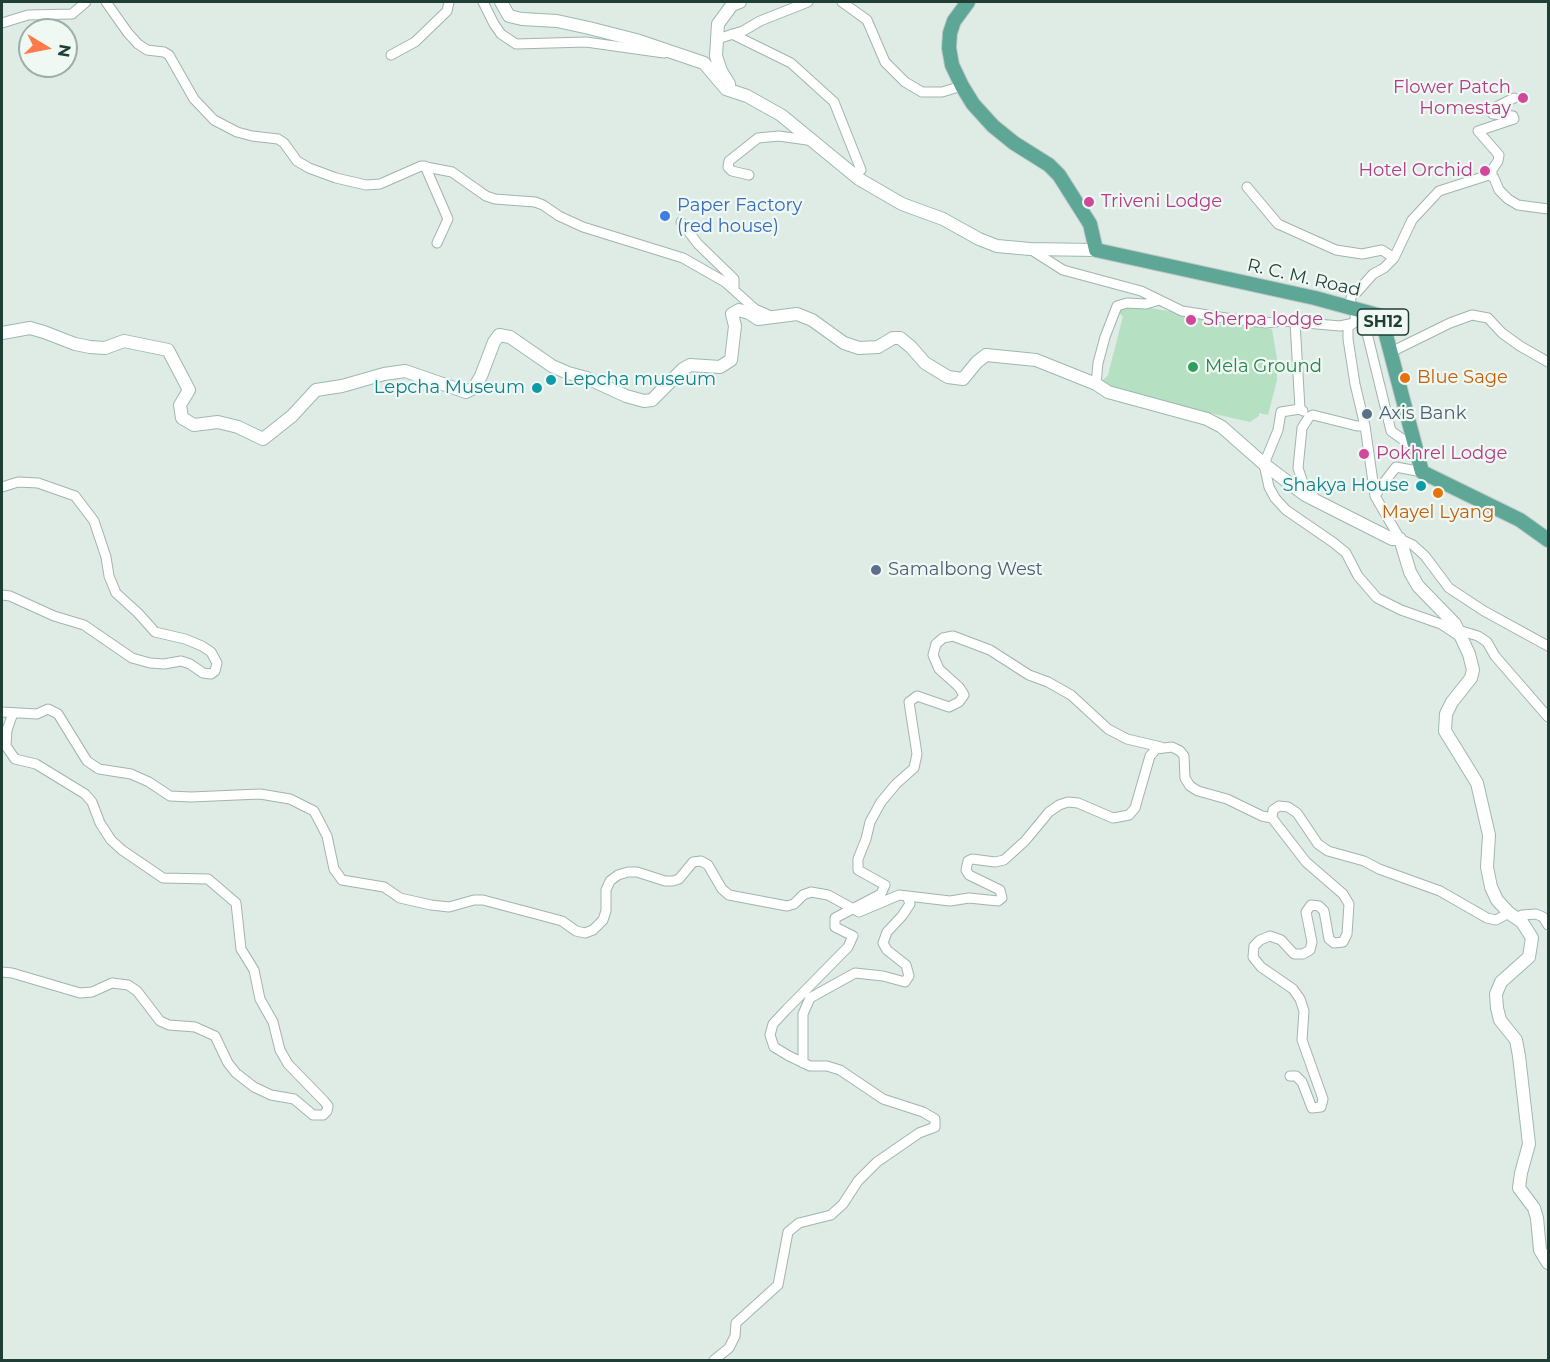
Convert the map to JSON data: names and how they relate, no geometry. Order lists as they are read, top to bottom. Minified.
{"streets":{"main road":["R. C. M. Road","SH12"]},"places":["Flower Patch Homestay","Hotel Orchid","Triveni Lodge","Paper Factory (red house)","Sherpa lodge","Mela Ground","Blue Sage","Lepcha museum","Lepcha Museum","Axis Bank","Pokhrel Lodge","Shakya House","Mayel Lyang","Samalbong West"],"north":"right"}
